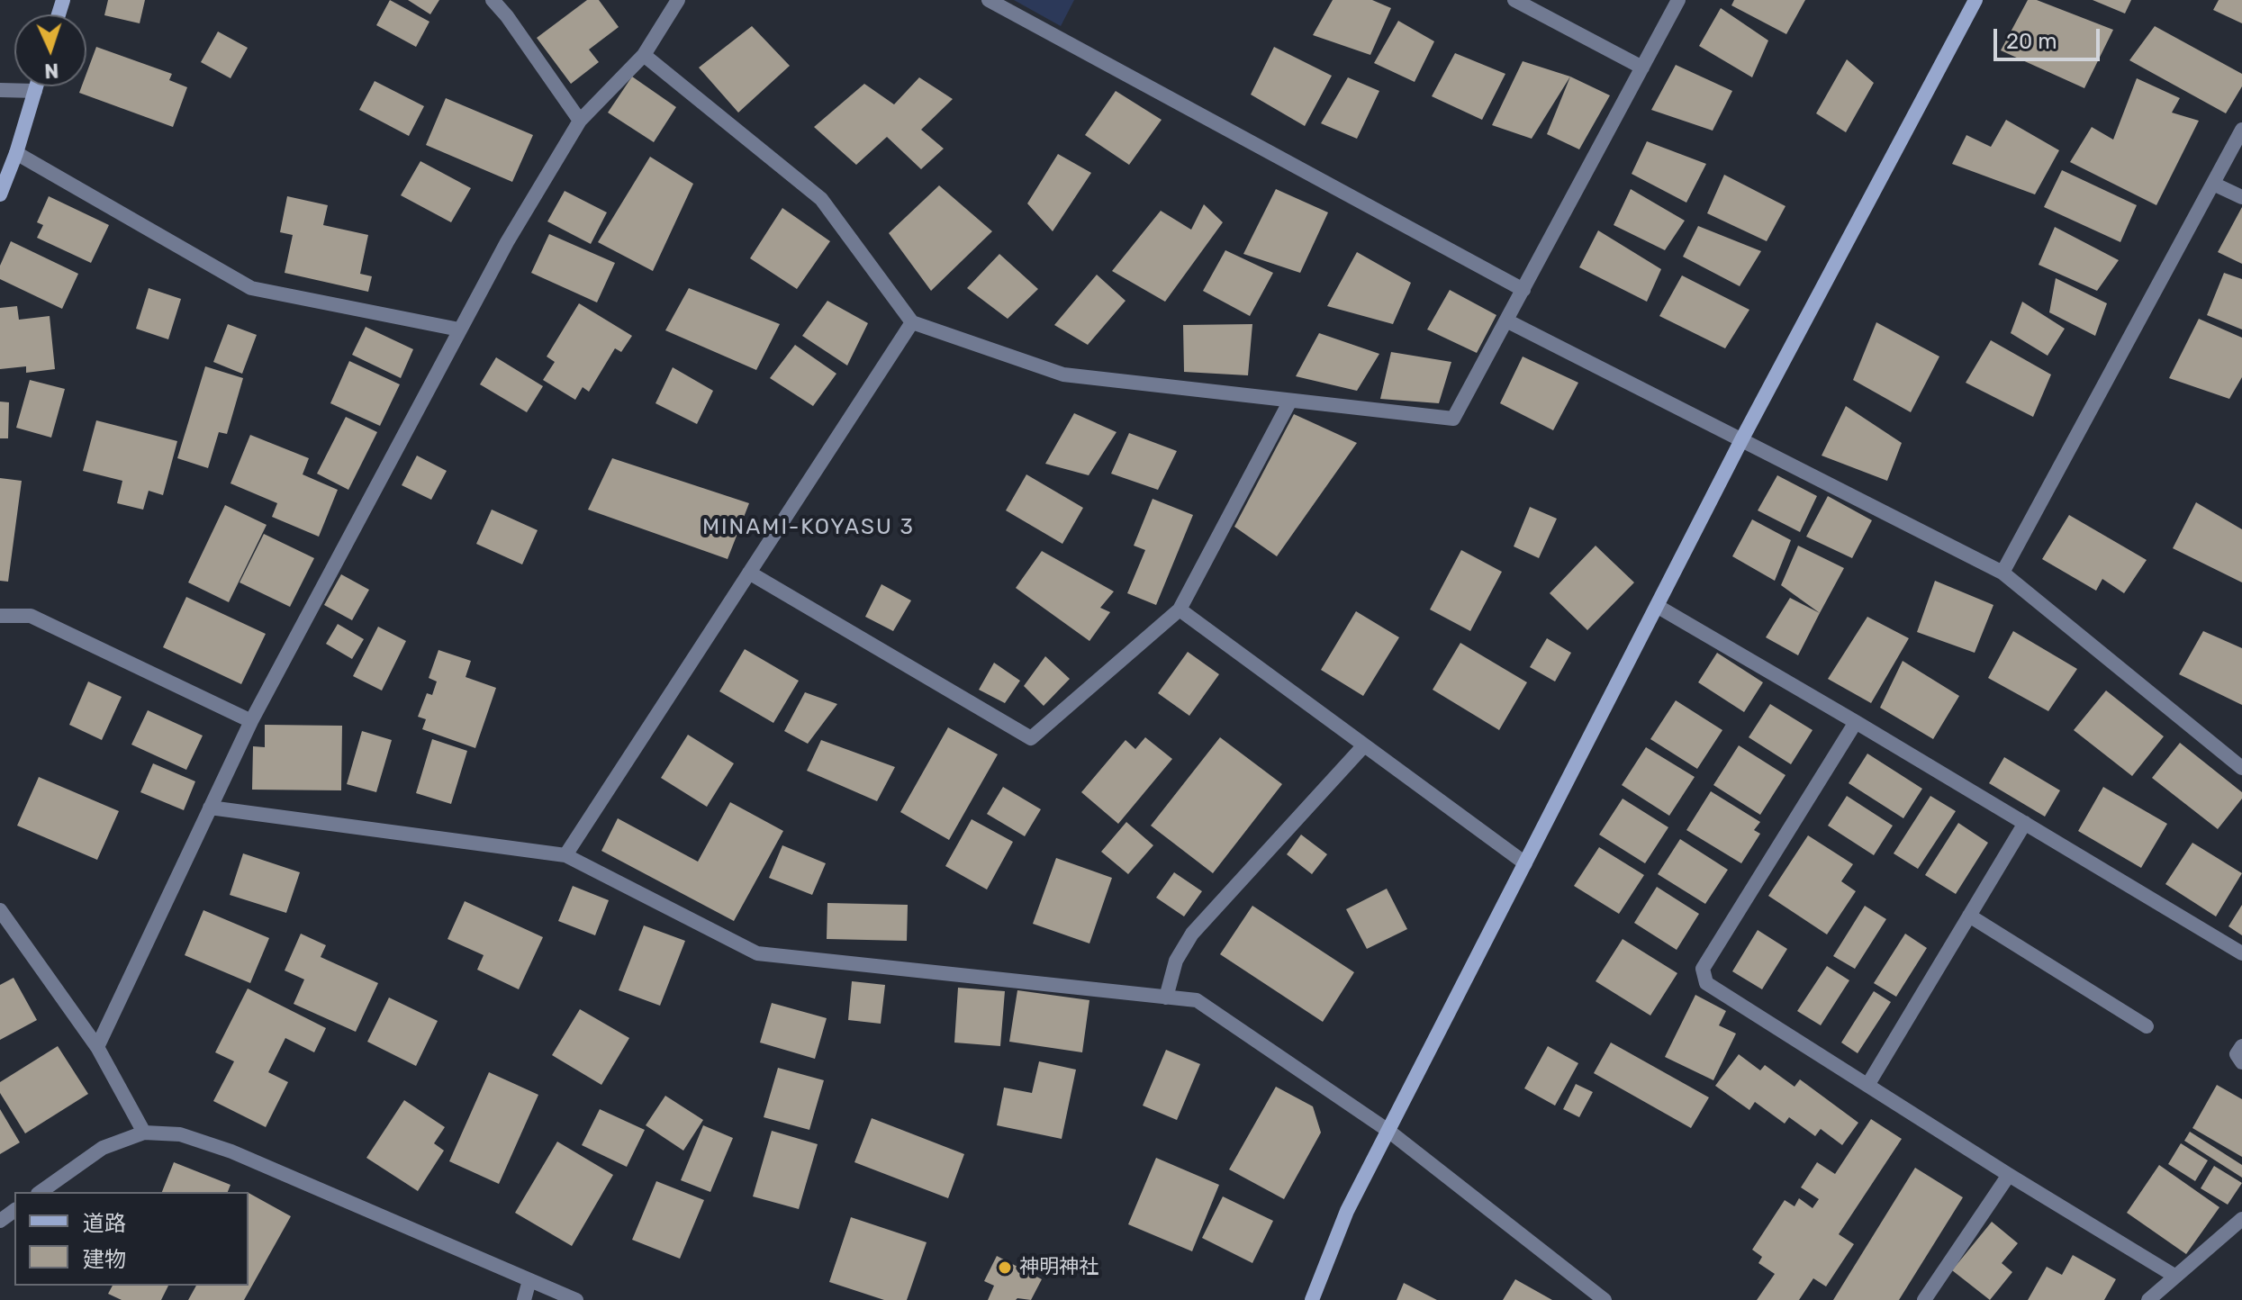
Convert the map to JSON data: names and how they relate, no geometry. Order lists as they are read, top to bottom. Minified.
{"districts":["MINAMI-KOYASU 3"],"places":["神明神社"],"legend":["道路","建物"],"scale_bar":"20 m","north":"bottom"}
